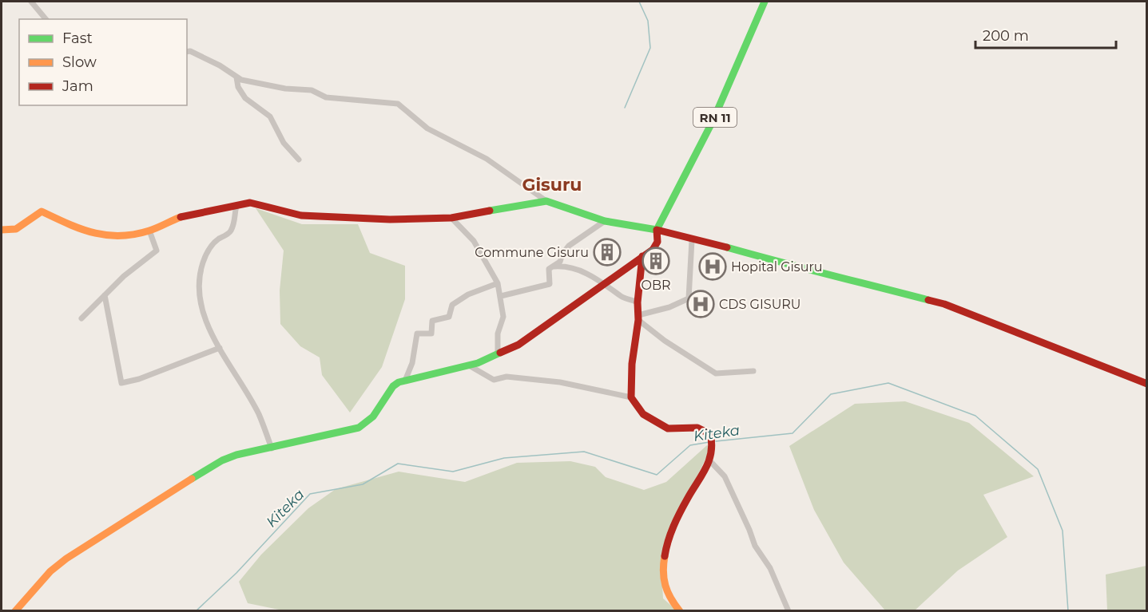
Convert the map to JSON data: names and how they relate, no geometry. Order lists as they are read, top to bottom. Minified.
{"streets":{"main road":["RN 11"]},"districts":["Gisuru"],"water":["Kiteka"],"places":{"building":["Commune Gisuru","OBR"],"hospital":["Hopital Gisuru","CDS GISURU"]},"legend":["Fast","Slow","Jam"],"scale_bar":"200 m"}
